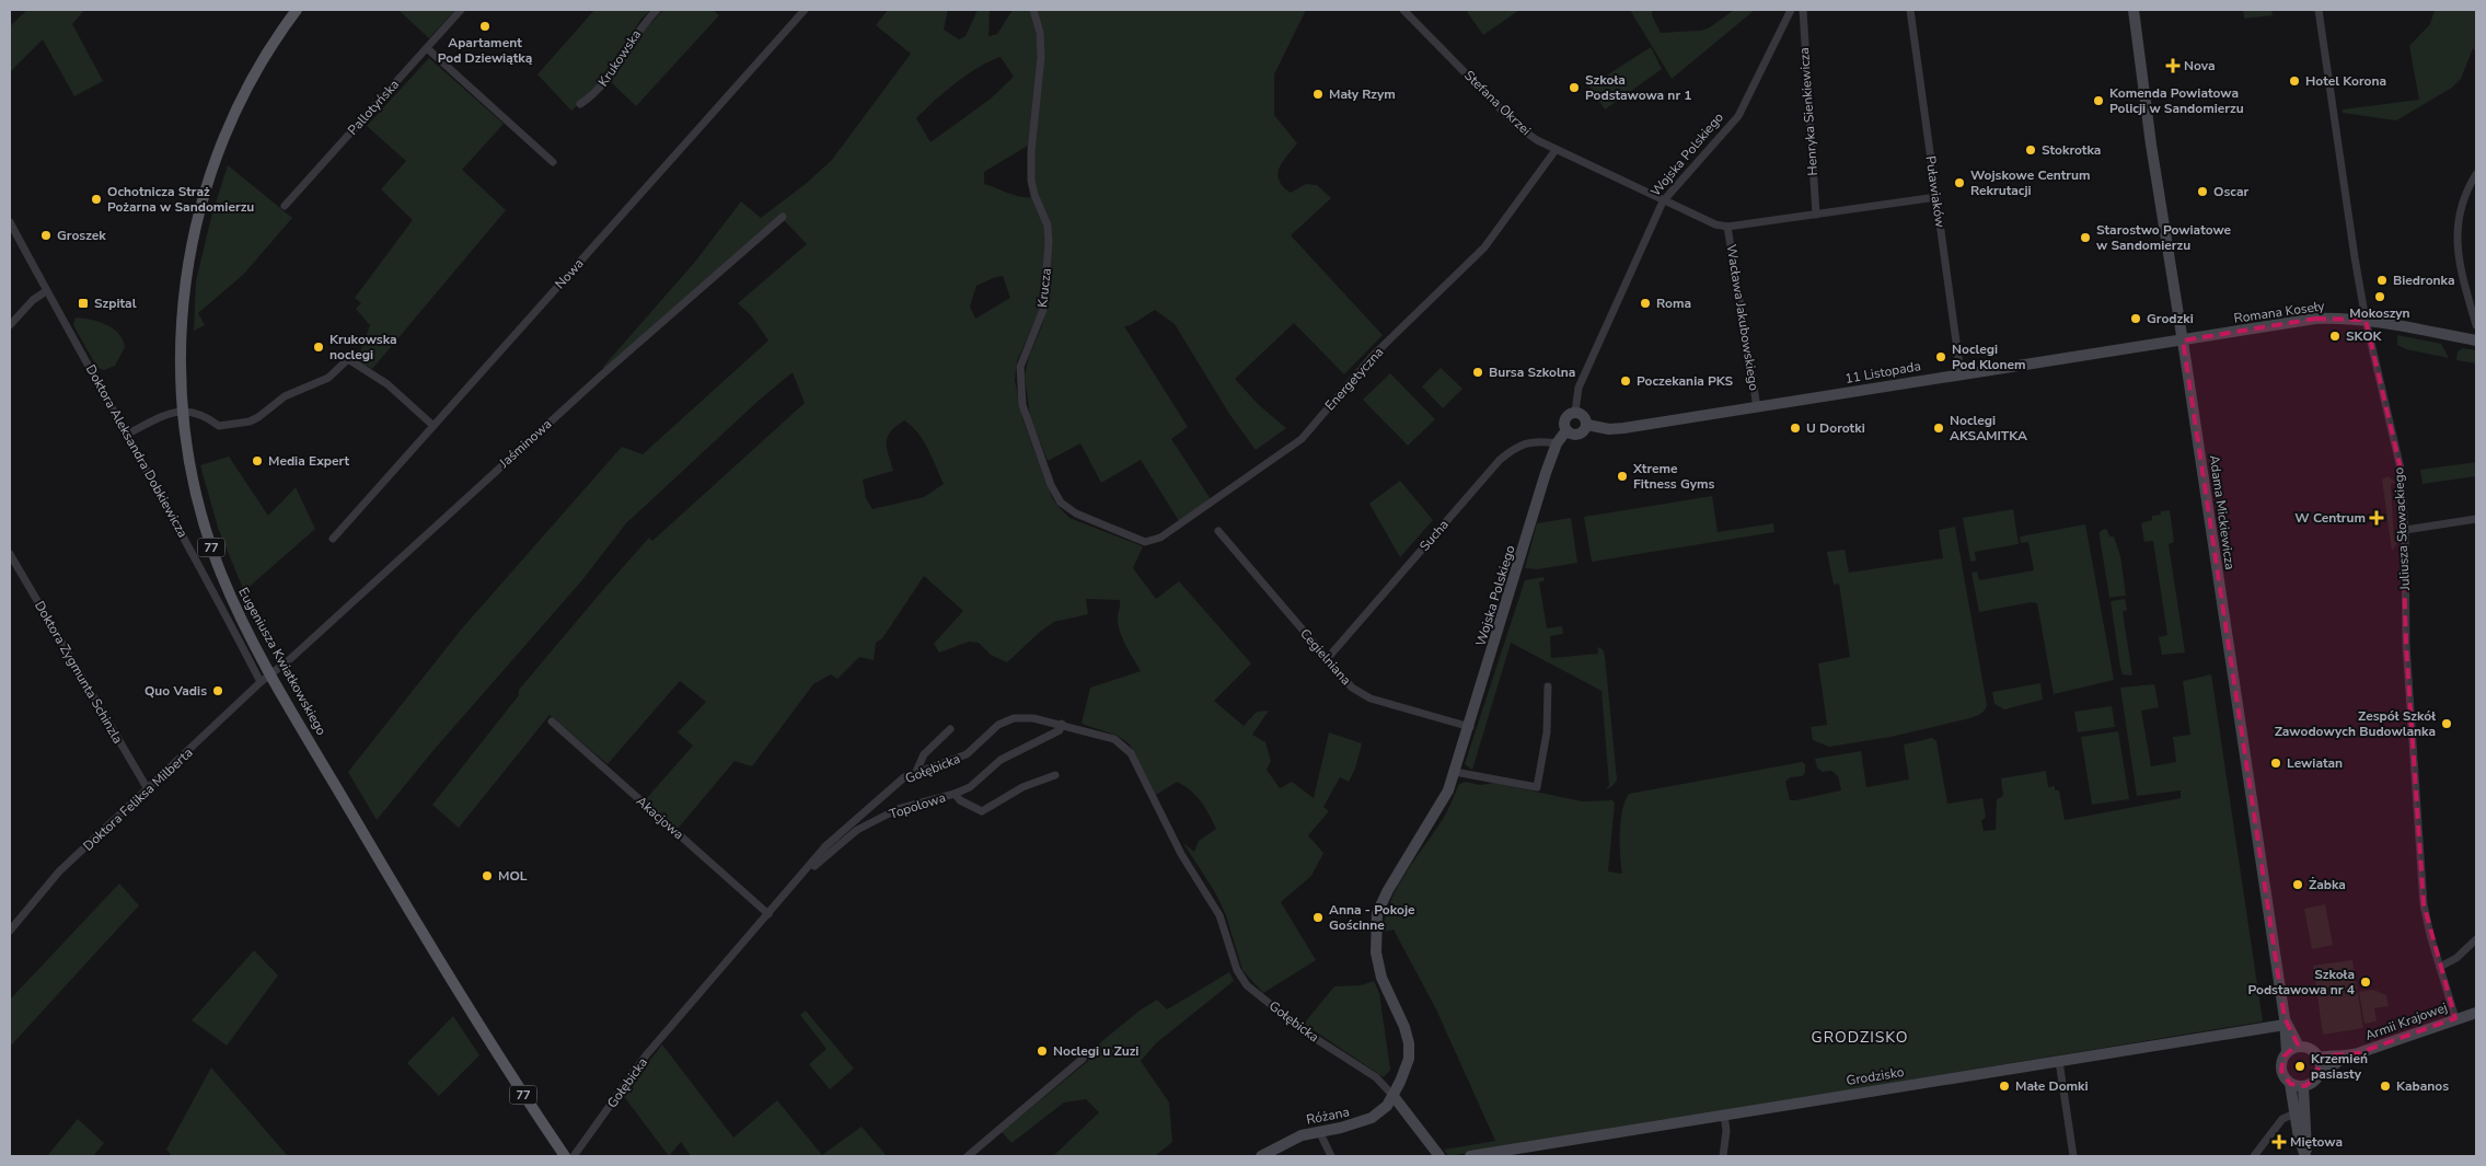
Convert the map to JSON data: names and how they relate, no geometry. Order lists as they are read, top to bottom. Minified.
{"streets":{"main road":["77","Eugeniusza Kwiatkowskiego"],"street":["Krukowska","Stefana Okrzei","Pallotyńska","Henryka Sienkiewicza","Wojska Polskiego","Puławiaków","Nowa","Krucza","Romana Koseły","Wacława Jakubowskiego","11 Listopada","Energetyczna","Jaśminowa","Doktora Aleksandra Dobkiewicza","Adama Mickiewicza","Juliusza Słowackiego","Sucha","Cegielniana","Doktora Zygmunta Schinzla","Gołębicka","Doktora Feliksa Milberta","Topolowa","Akacjowa","Armii Krajowej","Grodzisko","Różana"]},"crossings":[["Stefana Okrzei","Wojska Polskiego"],["Stefana Okrzei","Wacława Jakubowskiego"],["Stefana Okrzei","Energetyczna"],["Wojska Polskiego","11 Listopada"],["Wojska Polskiego","Sucha"],["Wojska Polskiego","Cegielniana"],["Wojska Polskiego","Gołębicka"],["Wojska Polskiego","Różana"],["Puławiaków","11 Listopada"],["Krucza","Energetyczna"],["Romana Koseły","11 Listopada"],["Romana Koseły","Adama Mickiewicza"],["Romana Koseły","Juliusza Słowackiego"],["Wacława Jakubowskiego","11 Listopada"],["11 Listopada","Adama Mickiewicza"],["Jaśminowa","Eugeniusza Kwiatkowskiego"],["Jaśminowa","Doktora Feliksa Milberta"],["Doktora Aleksandra Dobkiewicza","Doktora Feliksa Milberta"],["Adama Mickiewicza","Armii Krajowej"],["Adama Mickiewicza","Grodzisko"],["Juliusza Słowackiego","Armii Krajowej"],["Sucha","Cegielniana"],["Eugeniusza Kwiatkowskiego","Doktora Feliksa Milberta"],["Doktora Zygmunta Schinzla","Doktora Feliksa Milberta"],["Gołębicka","Topolowa"],["Gołębicka","Akacjowa"],["Gołębicka","Różana"]],"districts":["GRODZISKO"],"places":{"other":["Apartament Pod Dziewiątką","Hotel Korona","Szkoła Podstawowa nr 1","Mały Rzym","Komenda Powiatowa Policji w Sandomierzu","Stokrotka","Wojskowe Centrum Rekrutacji","Oscar","Ochotnicza Straż Pożarna w Sandomierzu","Groszek","Starostwo Powiatowe w Sandomierzu","Biedronka","Mokoszyn","Roma","Grodzki","SKOK","Krukowska noclegi","Noclegi Pod Klonem","Bursa Szkolna","Poczekania PKS","U Dorotki","Noclegi AKSAMITKA","Media Expert","Xtreme Fitness Gyms","Quo Vadis","Zespół Szkół Zawodowych Budowlanka","Lewiatan","MOL","Żabka","Anna - Pokoje Gościnne","Szkoła Podstawowa nr 4","Noclegi u Zuzi","Krzemień pasiasty","Małe Domki","Kabanos"],"health":["Nova","W Centrum","Miętowa"],"transit":["Szpital"]}}
